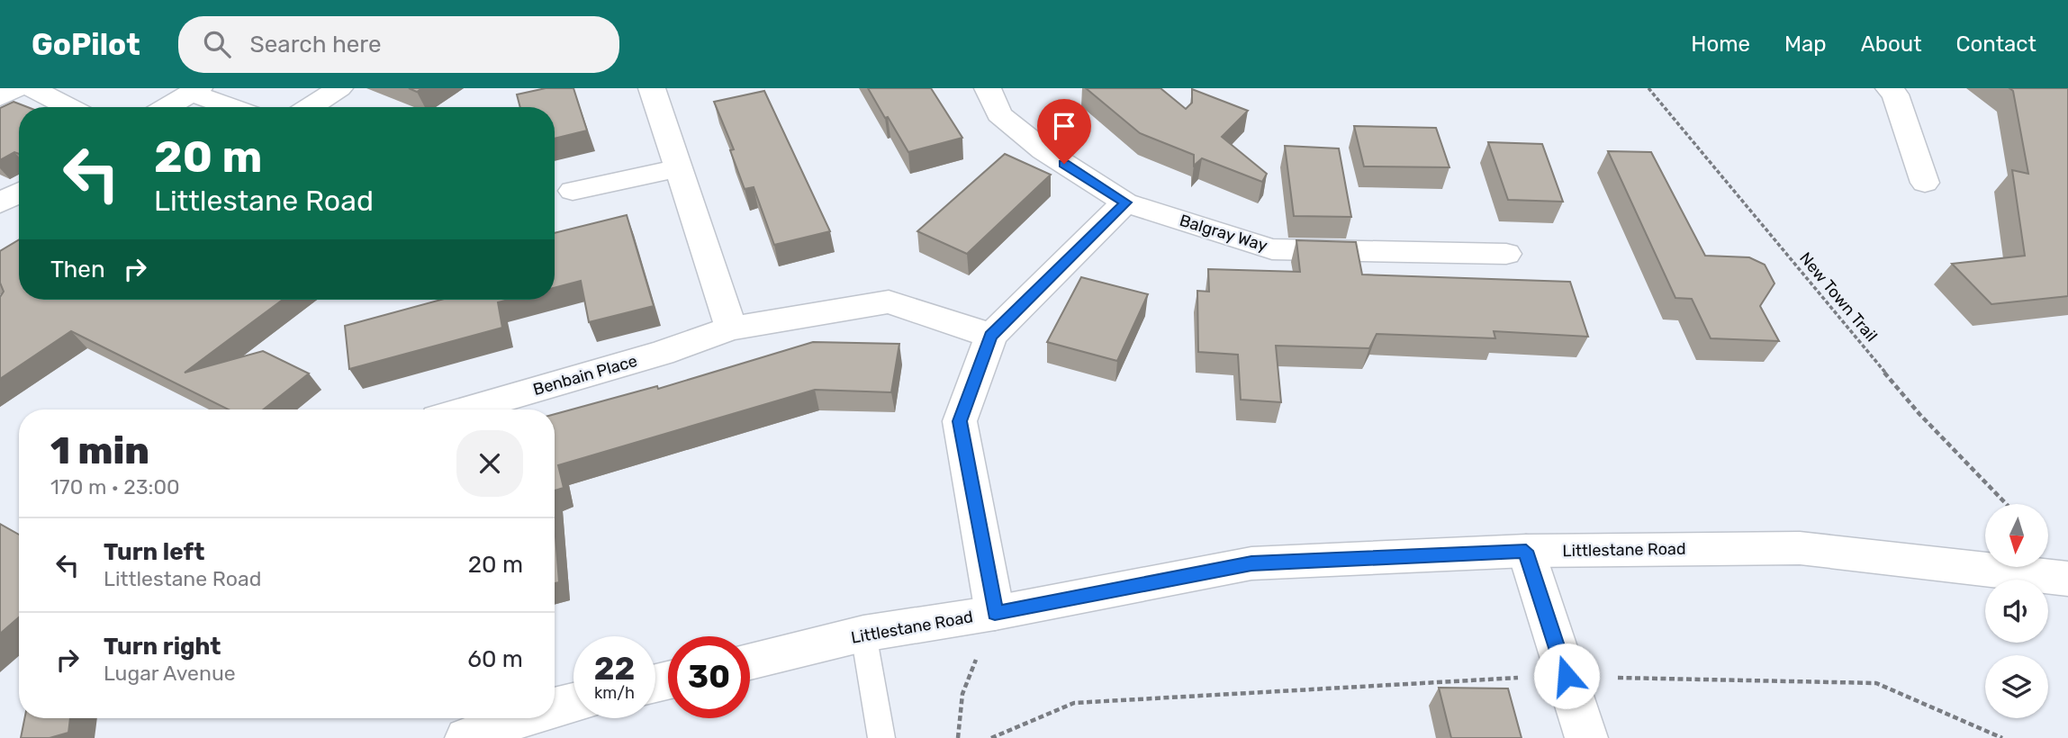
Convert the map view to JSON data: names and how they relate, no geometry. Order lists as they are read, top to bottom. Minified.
{"streets":{"street":["Balgray Way","Benbain Place","Littlestane Road"],"path":["New Town Trail"]},"north":"bottom","page":{"header":"GoPilot","search":"Search here","nav":["Home","Map","About","Contact"],"turn":["20 m","Littlestane Road"],"then":"Then","heading":["1 min","170 m · 23:00"],"list":[{"name":"Turn left","note":"Littlestane Road","value":"20 m"},{"name":"Turn right","note":"Lugar Avenue","value":"60 m"}],"speed":"22 km/h","limit":"30"}}
